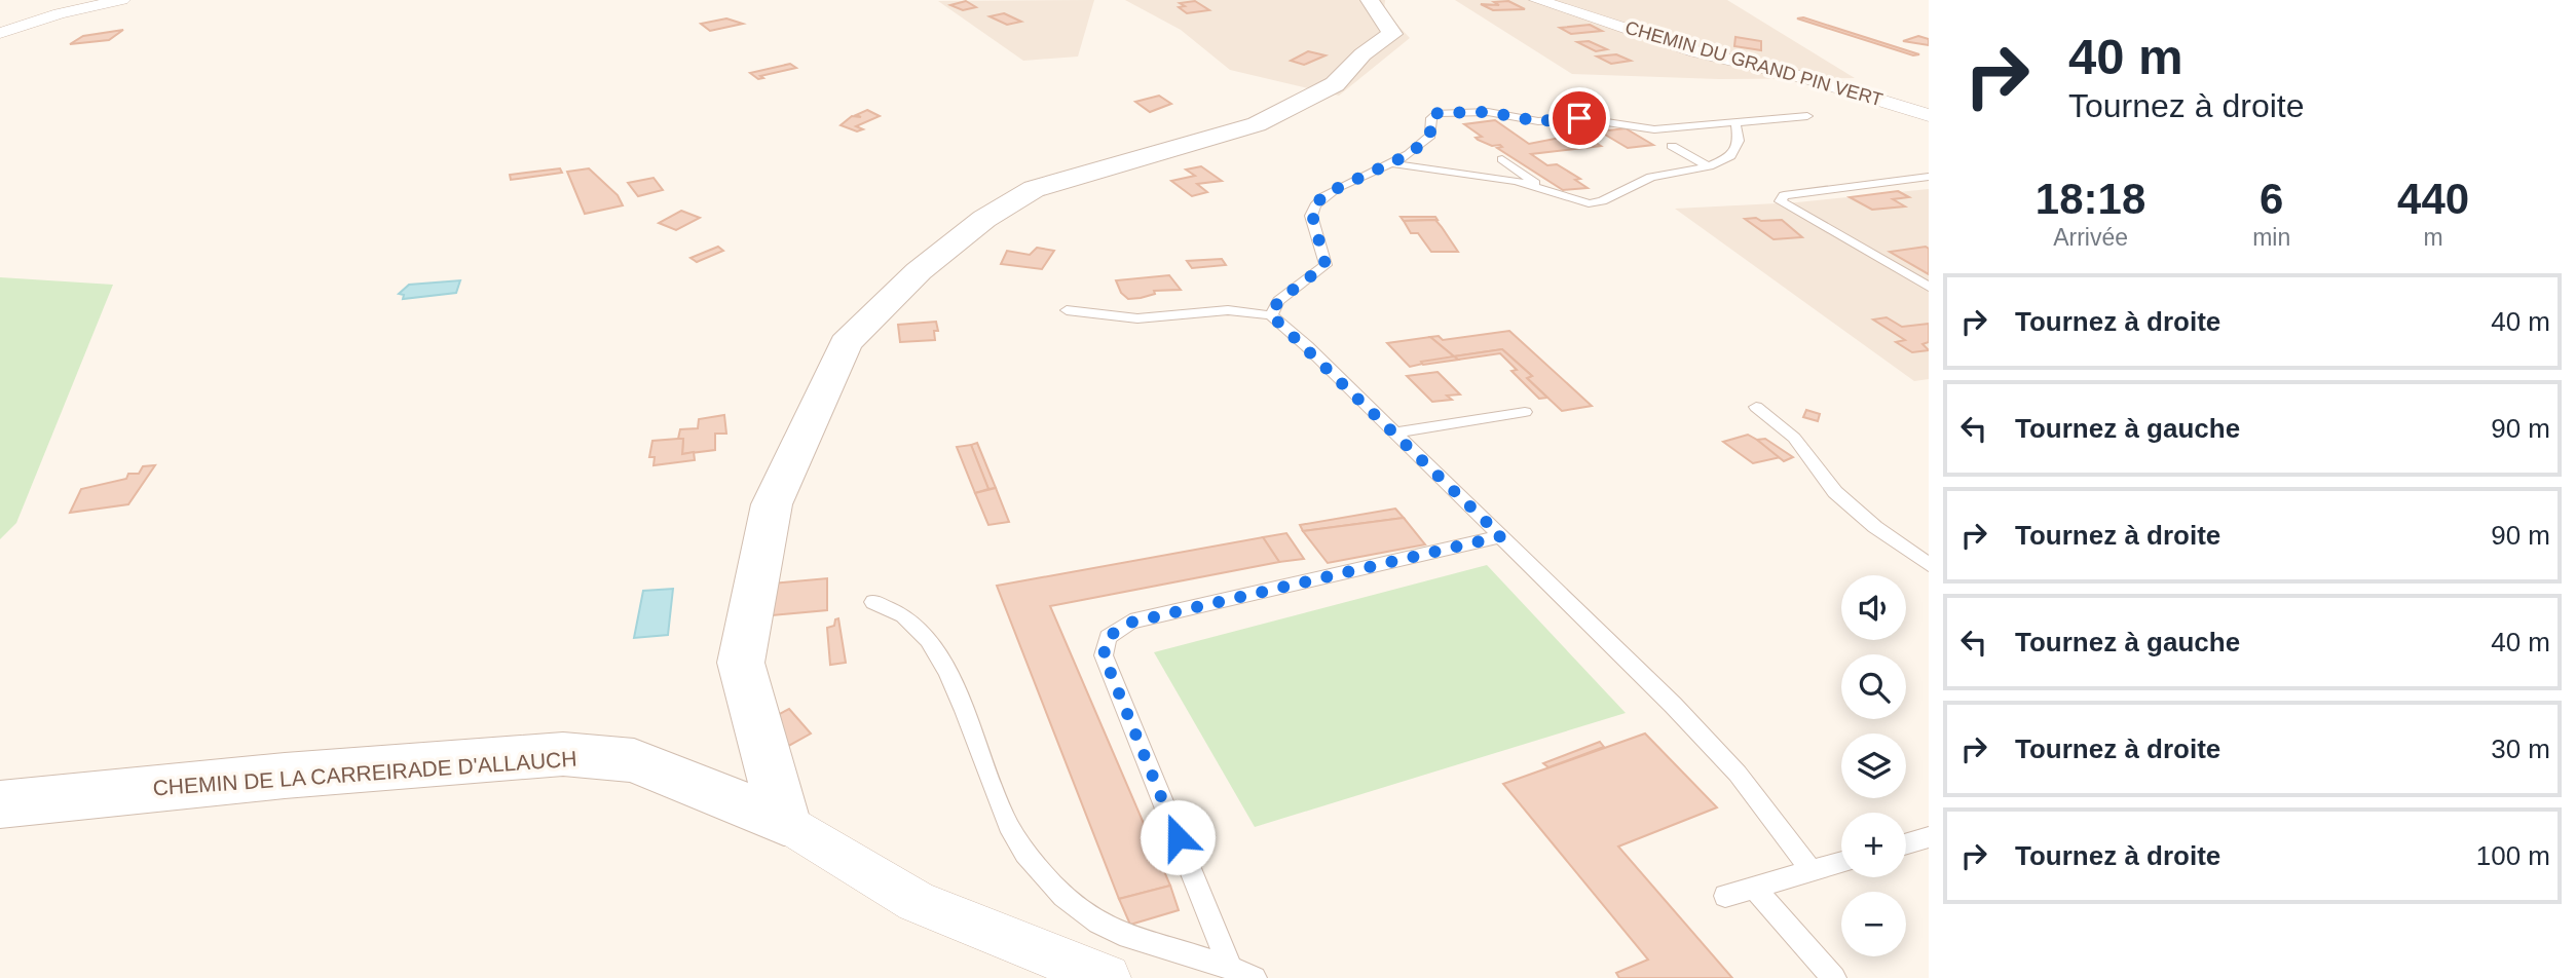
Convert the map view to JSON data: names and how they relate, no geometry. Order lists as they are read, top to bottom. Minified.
{"streets":{"street":["CHEMIN DU GRAND PIN VERT","CHEMIN DE LA CARREIRADE D'ALLAUCH"]},"page":{"turn":["40 m","Tournez à droite"],"eta":["18:18","Arrivée","6","min","440","m"],"list":[{"name":"Tournez à droite","value":"40 m"},{"name":"Tournez à gauche","value":"90 m"},{"name":"Tournez à droite","value":"90 m"},{"name":"Tournez à gauche","value":"40 m"},{"name":"Tournez à droite","value":"30 m"},{"name":"Tournez à droite","value":"100 m"}],"map_buttons":["+","−"]}}
